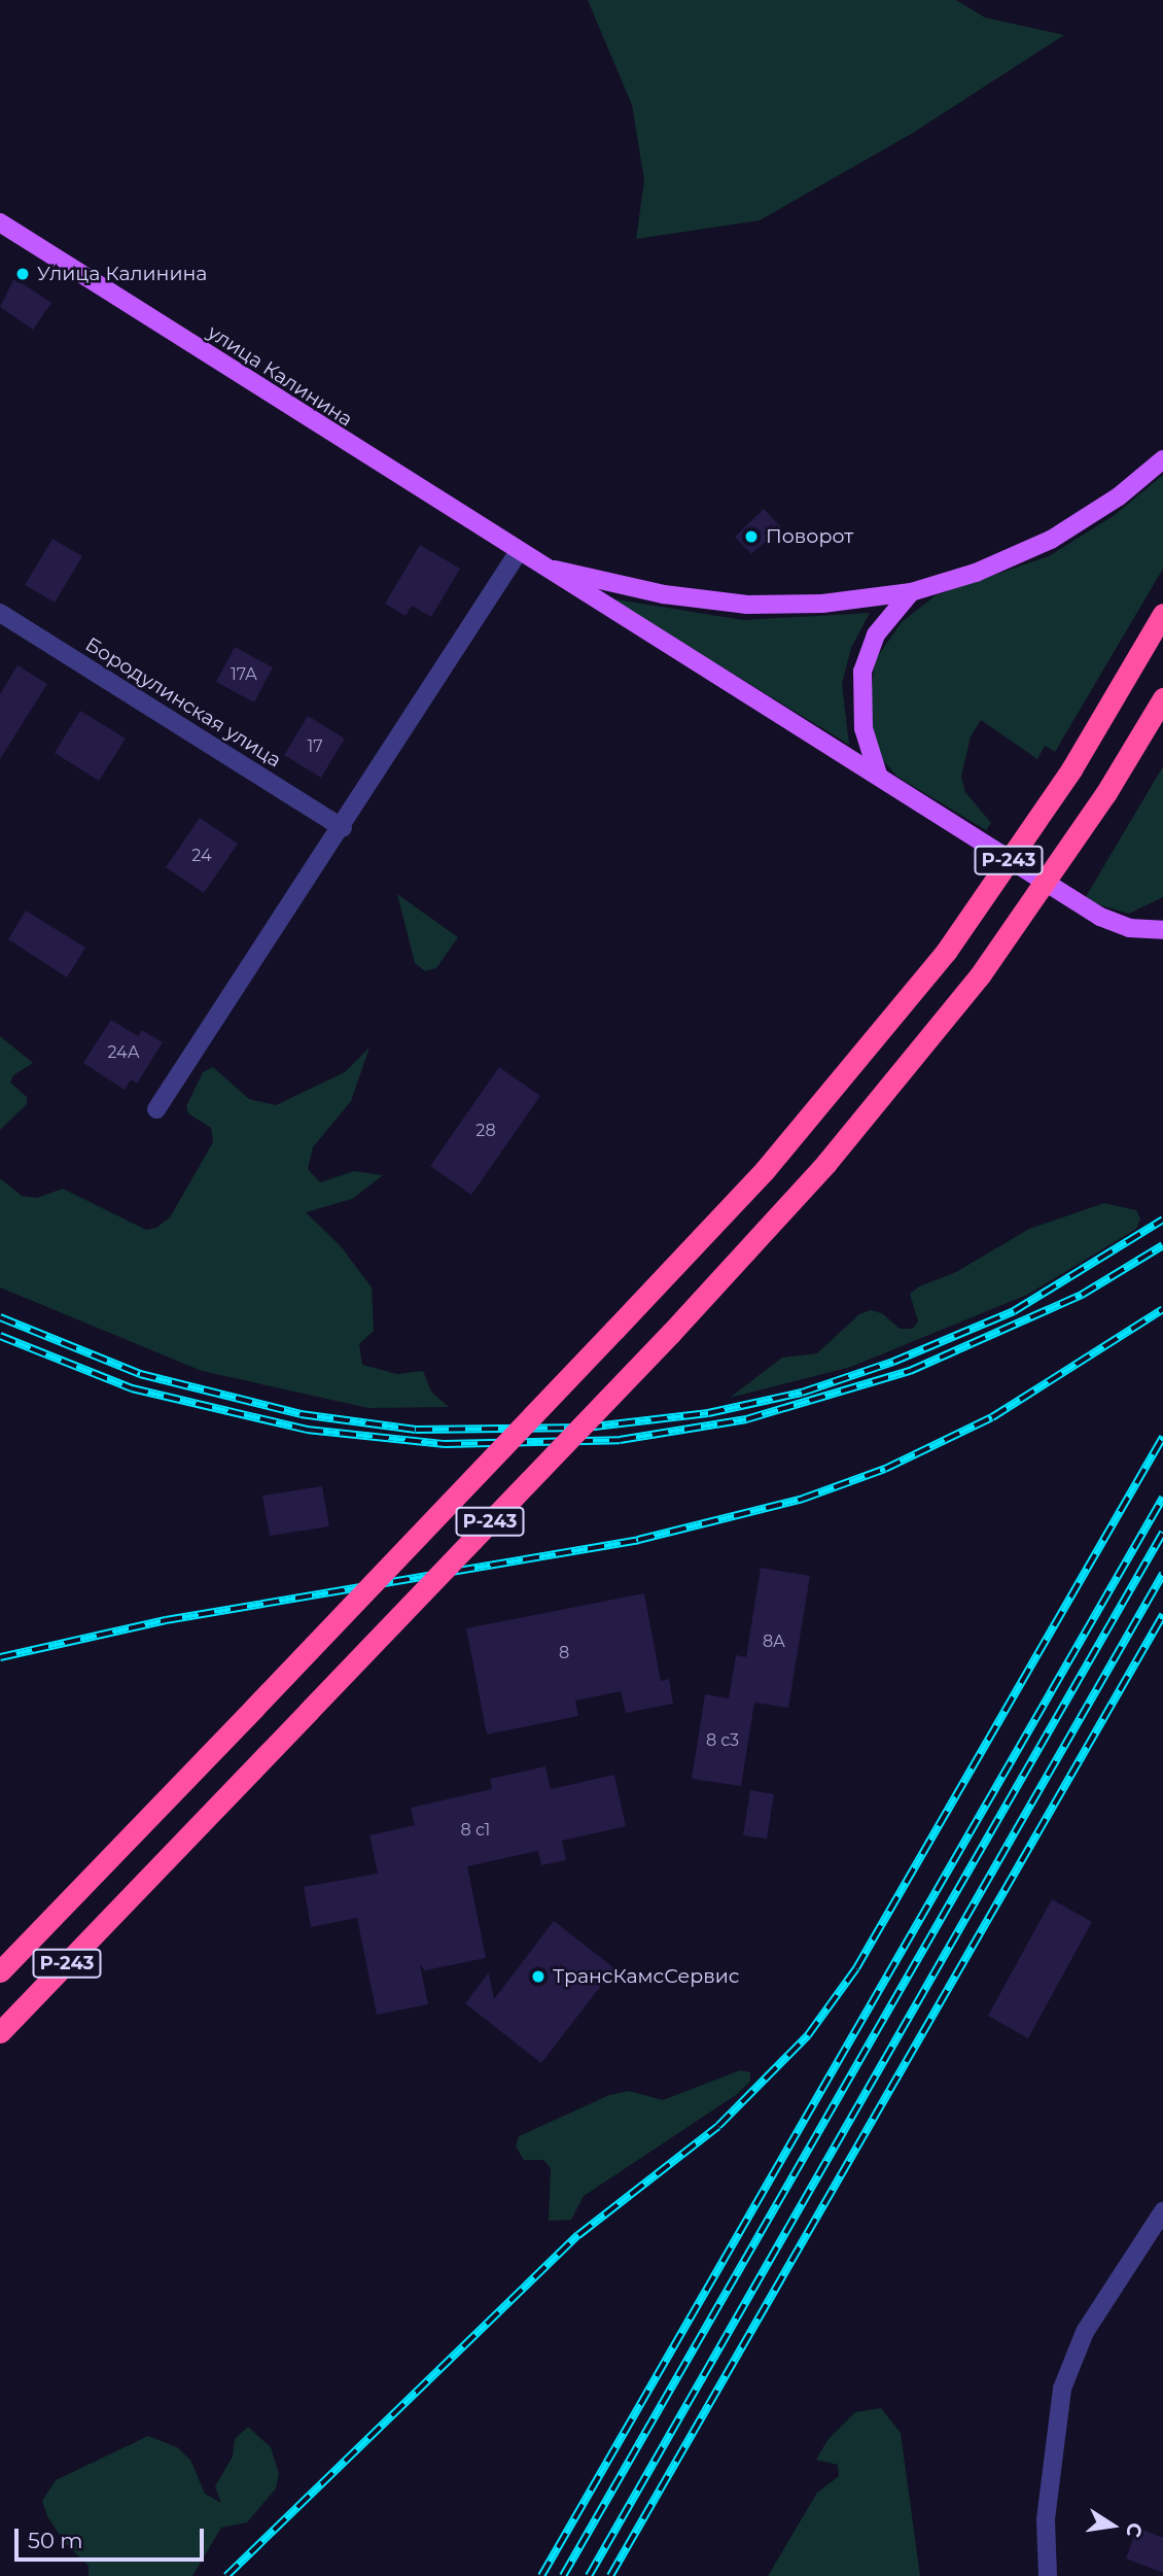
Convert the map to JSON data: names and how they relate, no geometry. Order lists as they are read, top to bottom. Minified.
{"streets":{"highway":["Р-243"],"main road":["улица Калинина"],"street":["Бородулинская улица"]},"places":["Улица Калинина","Поворот","ТрансКамсСервис"],"house_numbers":["17А","17","24","24А","28","8А","8","8 с3","8 с1"],"scale_bar":"50 m","north":"right"}
